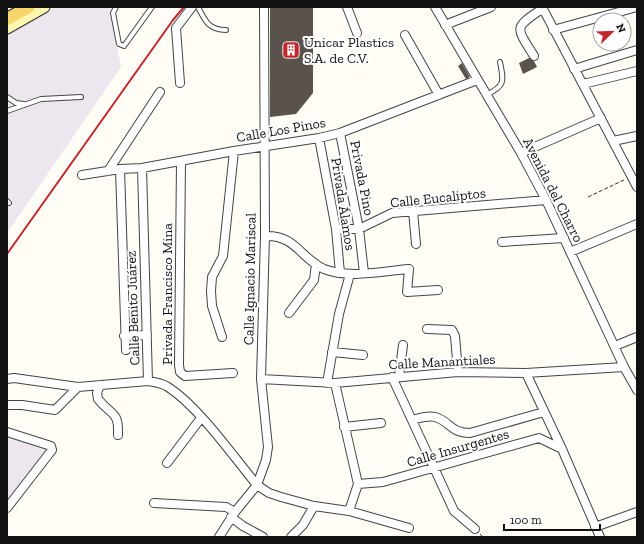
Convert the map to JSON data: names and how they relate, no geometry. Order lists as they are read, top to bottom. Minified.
{"streets":{"street":["Calle Los Pinos","Privada Pino","Avenida del Charro","Calle Eucaliptos","Privada Álamos","Calle Ignacio Mariscal","Privada Francisco Mina","Calle Benito Juárez","Calle Manantiales","Calle Insurgentes"]},"crossings":[["Calle Los Pinos","Privada Pino"],["Calle Los Pinos","Avenida del Charro"],["Calle Los Pinos","Privada Álamos"],["Calle Los Pinos","Calle Ignacio Mariscal"],["Calle Los Pinos","Privada Francisco Mina"],["Calle Los Pinos","Calle Benito Juárez"],["Privada Pino","Calle Eucaliptos"],["Avenida del Charro","Calle Eucaliptos"],["Avenida del Charro","Calle Manantiales"],["Calle Eucaliptos","Privada Álamos"],["Calle Ignacio Mariscal","Calle Benito Juárez"],["Calle Ignacio Mariscal","Calle Manantiales"]],"places":{"building":["Unicar Plastics S.A. de C.V."]},"scale_bar":"100 m","north":"top right"}
